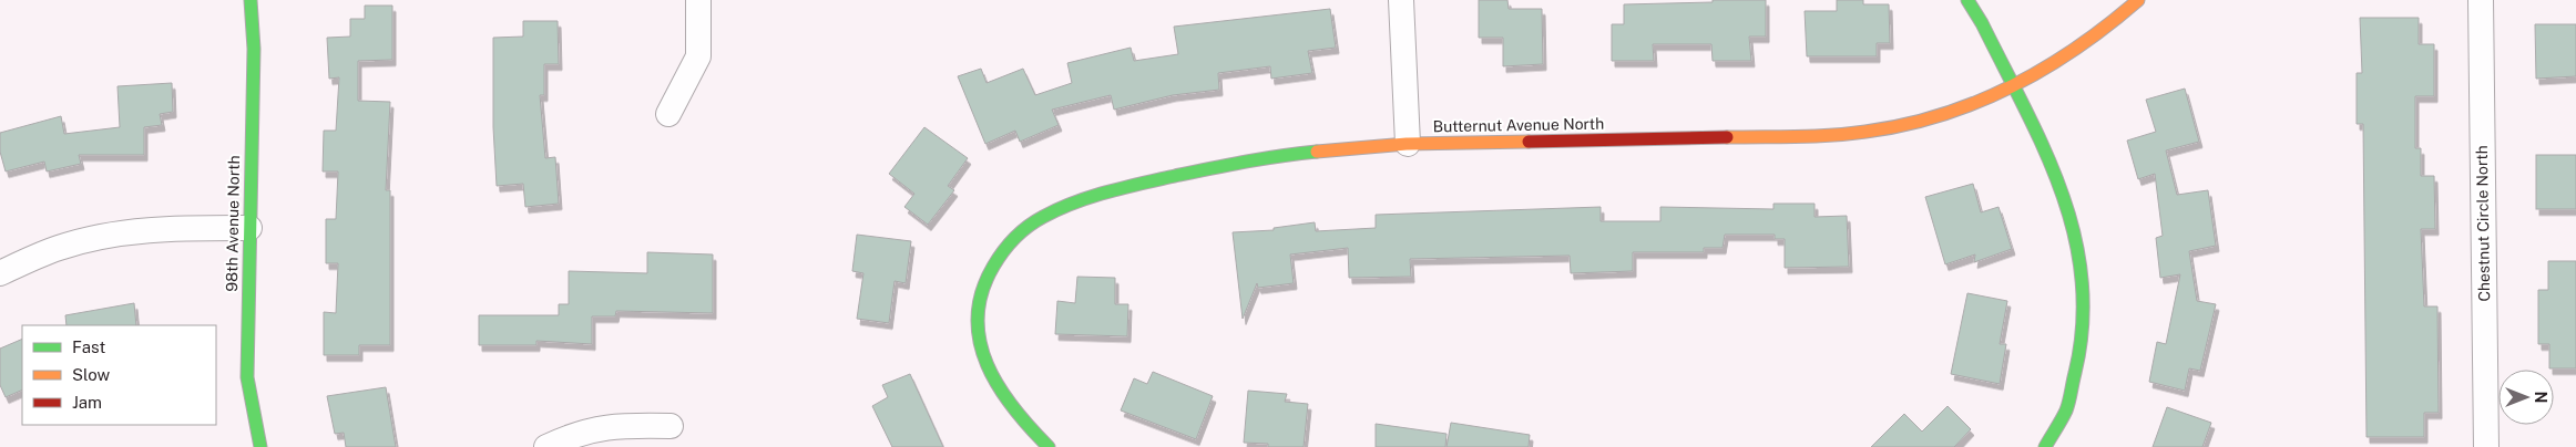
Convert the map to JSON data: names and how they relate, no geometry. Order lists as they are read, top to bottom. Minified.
{"streets":{"street":["Butternut Avenue North","98th Avenue North","Chestnut Circle North"]},"legend":["Fast","Slow","Jam"],"north":"right"}
